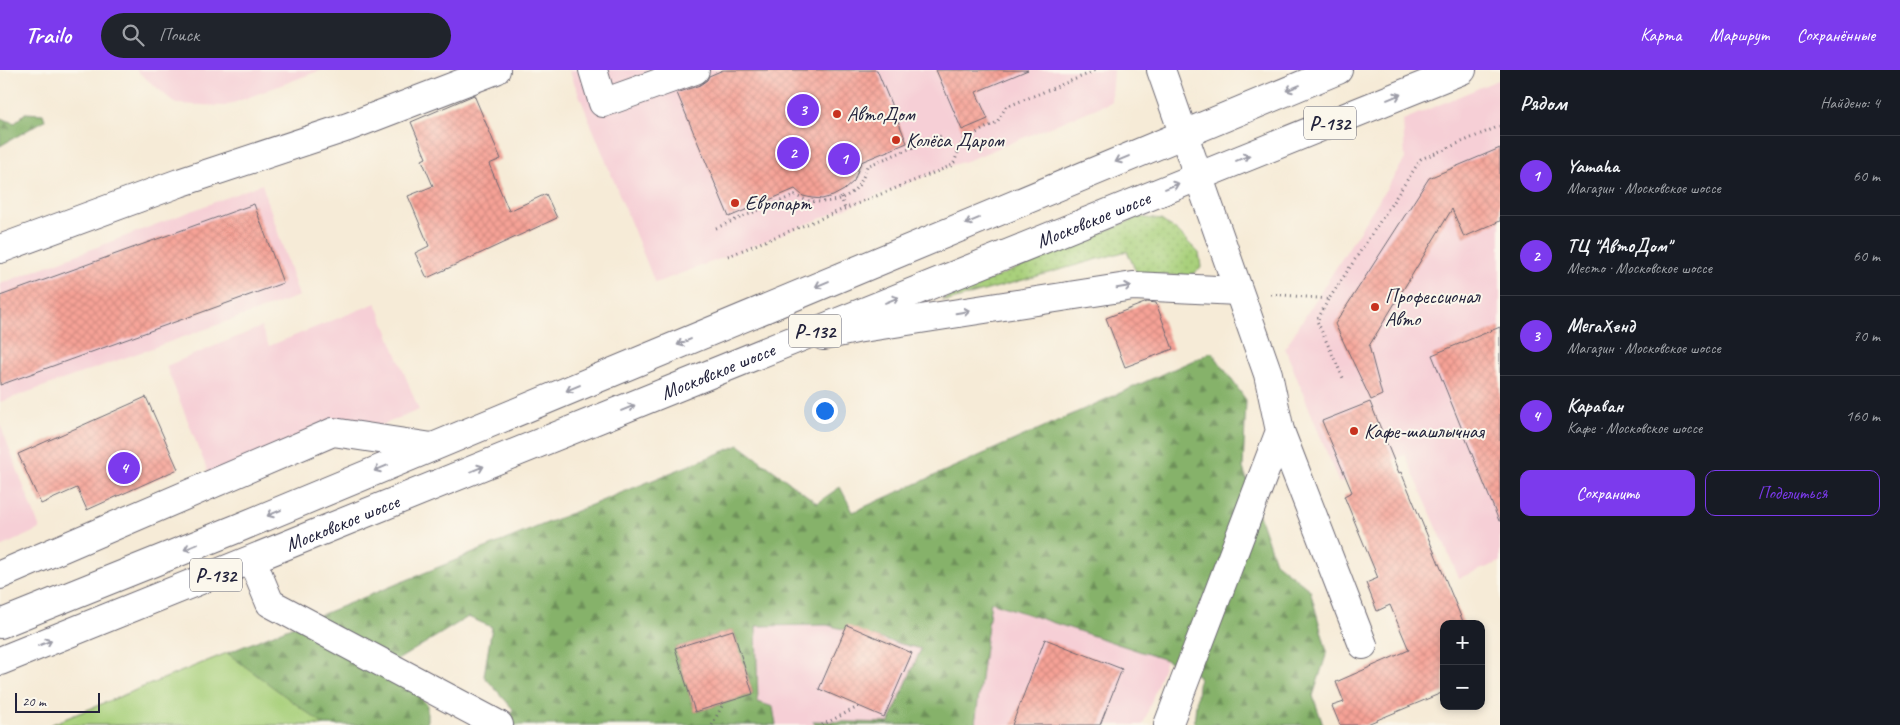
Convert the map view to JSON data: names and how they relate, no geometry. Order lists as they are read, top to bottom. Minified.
{"streets":{"main road":["Р-132","Московское шоссе"]},"places":["АвтоДом","Колёса Даром","Европарт","Профессионал Авто","Кафе-шашлычная"],"scale_bar":"20 m","page":{"header":"Trailo","search":"Поиск","nav":["Карта","Маршрут","Сохранённые"],"heading":["Рядом","Найдено: 4"],"pins":["3","2","1","4"],"list":[{"mark":"1","name":"Yamaha","note":"Магазин · Московское шоссе","value":"60 m"},{"mark":"2","name":"ТЦ \"АвтоДом\"","note":"Место · Московское шоссе","value":"60 m"},{"mark":"3","name":"МегаХенд","note":"Магазин · Московское шоссе","value":"70 m"},{"mark":"4","name":"Караван","note":"Кафе · Московское шоссе","value":"160 m"}],"buttons":["Сохранить","Поделиться"],"map_buttons":["+","−"],"scale":"20 m"}}
